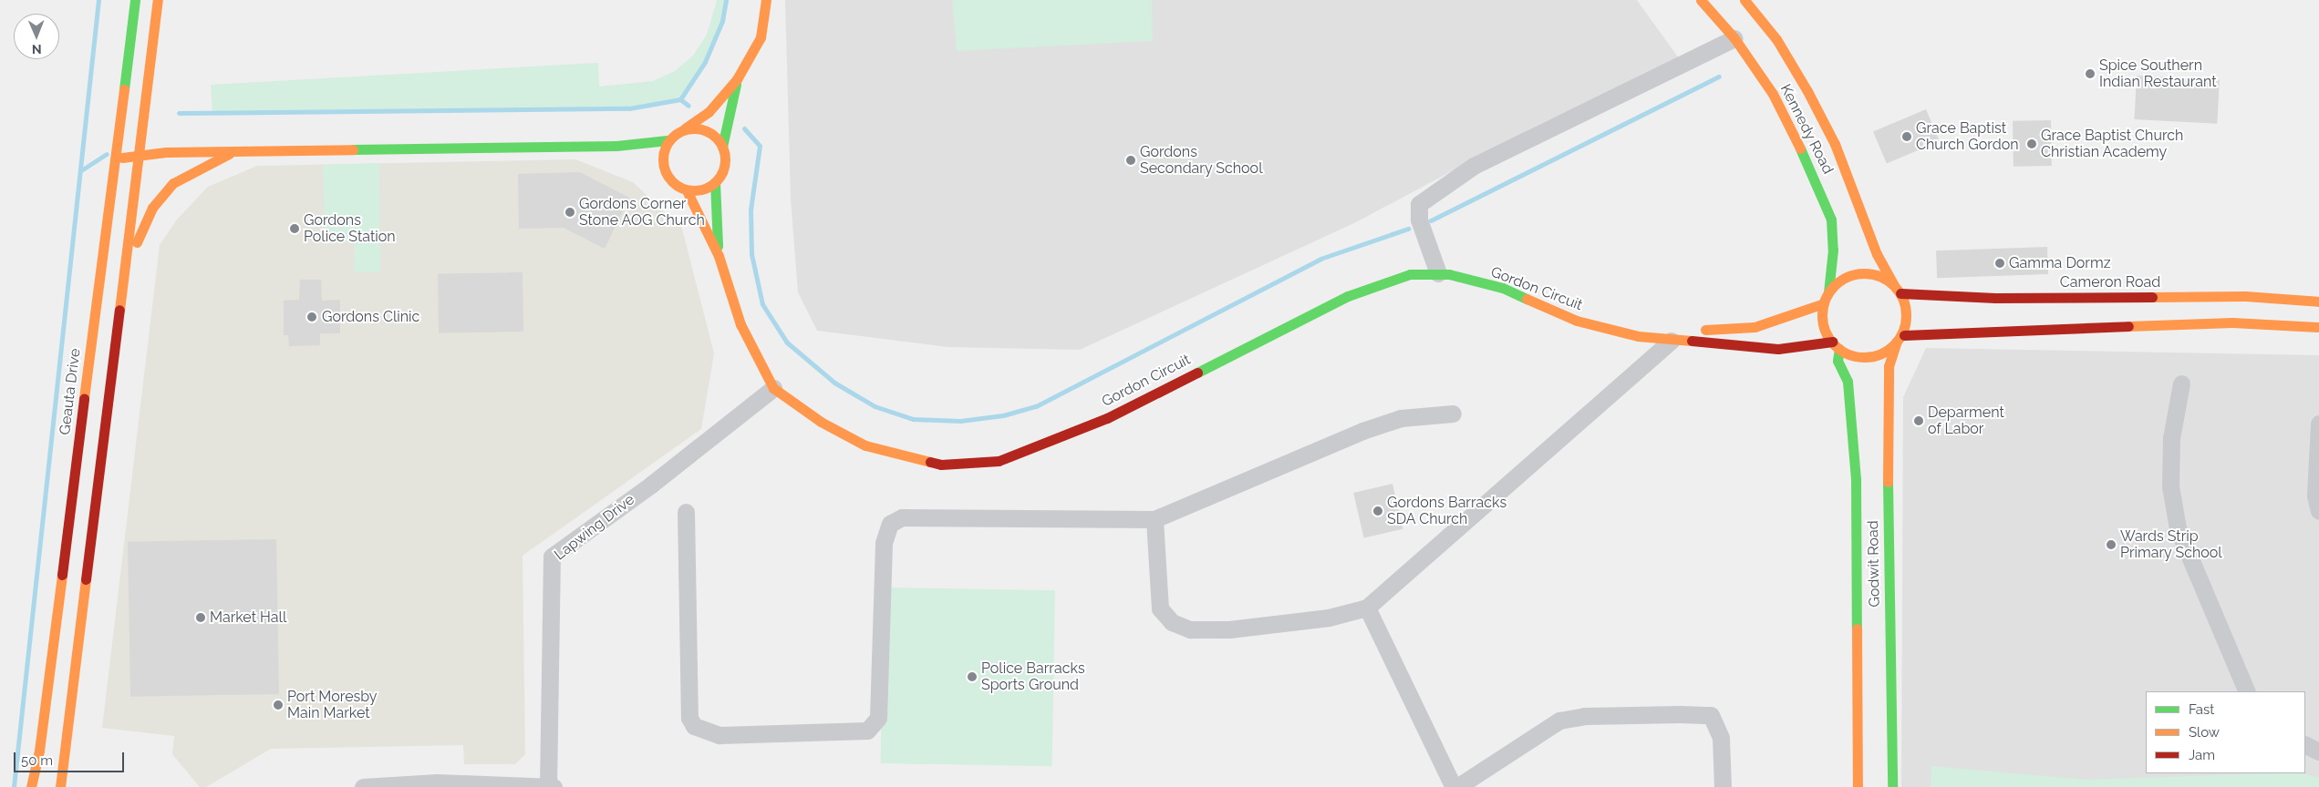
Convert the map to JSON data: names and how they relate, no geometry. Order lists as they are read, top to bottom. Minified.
{"streets":{"main road":["Kennedy Road","Cameron Road","Gordon Circuit","Geauta Drive","Godwit Road"],"street":["Lapwing Drive"]},"crossings":[["Kennedy Road","Cameron Road"],["Kennedy Road","Gordon Circuit"],["Kennedy Road","Godwit Road"],["Cameron Road","Gordon Circuit"],["Cameron Road","Godwit Road"],["Gordon Circuit","Lapwing Drive"],["Gordon Circuit","Godwit Road"]],"places":["Spice Southern Indian Restaurant","Grace Baptist Church Gordon","Grace Baptist Church Christian Academy","Gordons Secondary School","Gordons Corner Stone AOG Church","Gordons Police Station","Gamma Dormz","Gordons Clinic","Deparment of Labor","Gordons Barracks SDA Church","Wards Strip Primary School","Market Hall","Police Barracks Sports Ground","Port Moresby Main Market"],"legend":["Fast","Slow","Jam"],"scale_bar":"50 m","north":"bottom"}
